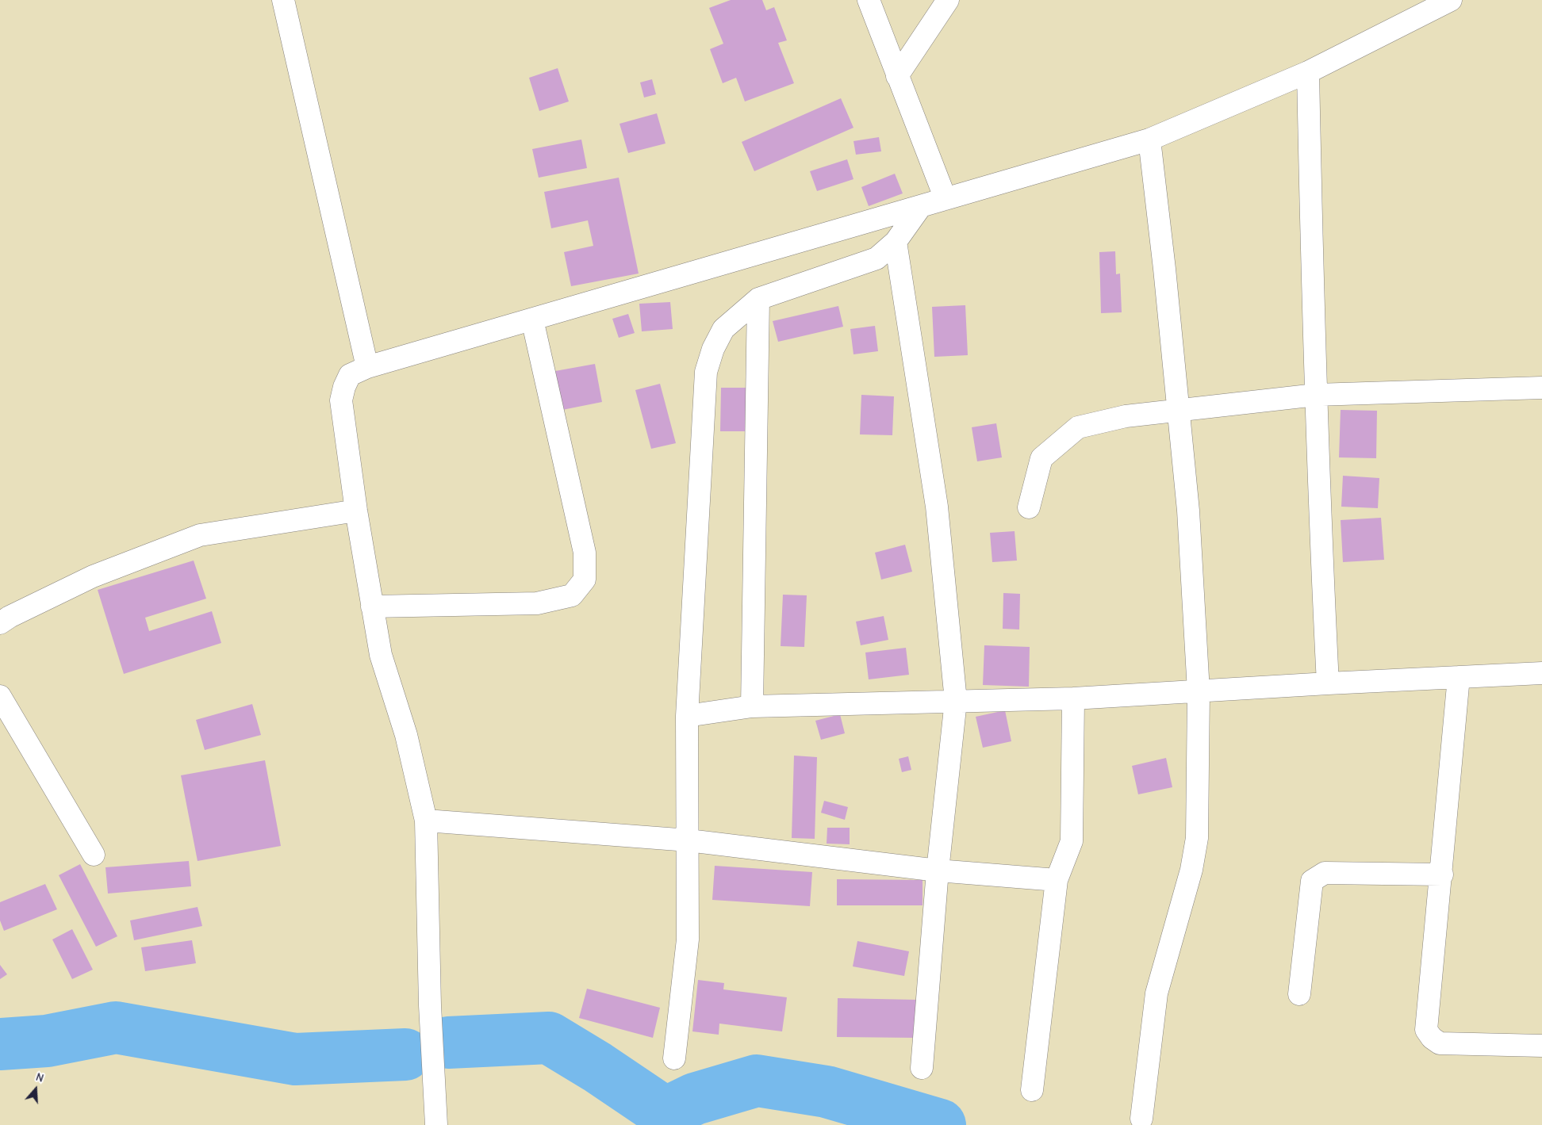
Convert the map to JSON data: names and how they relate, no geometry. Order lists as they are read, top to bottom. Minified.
{"north":"top"}
